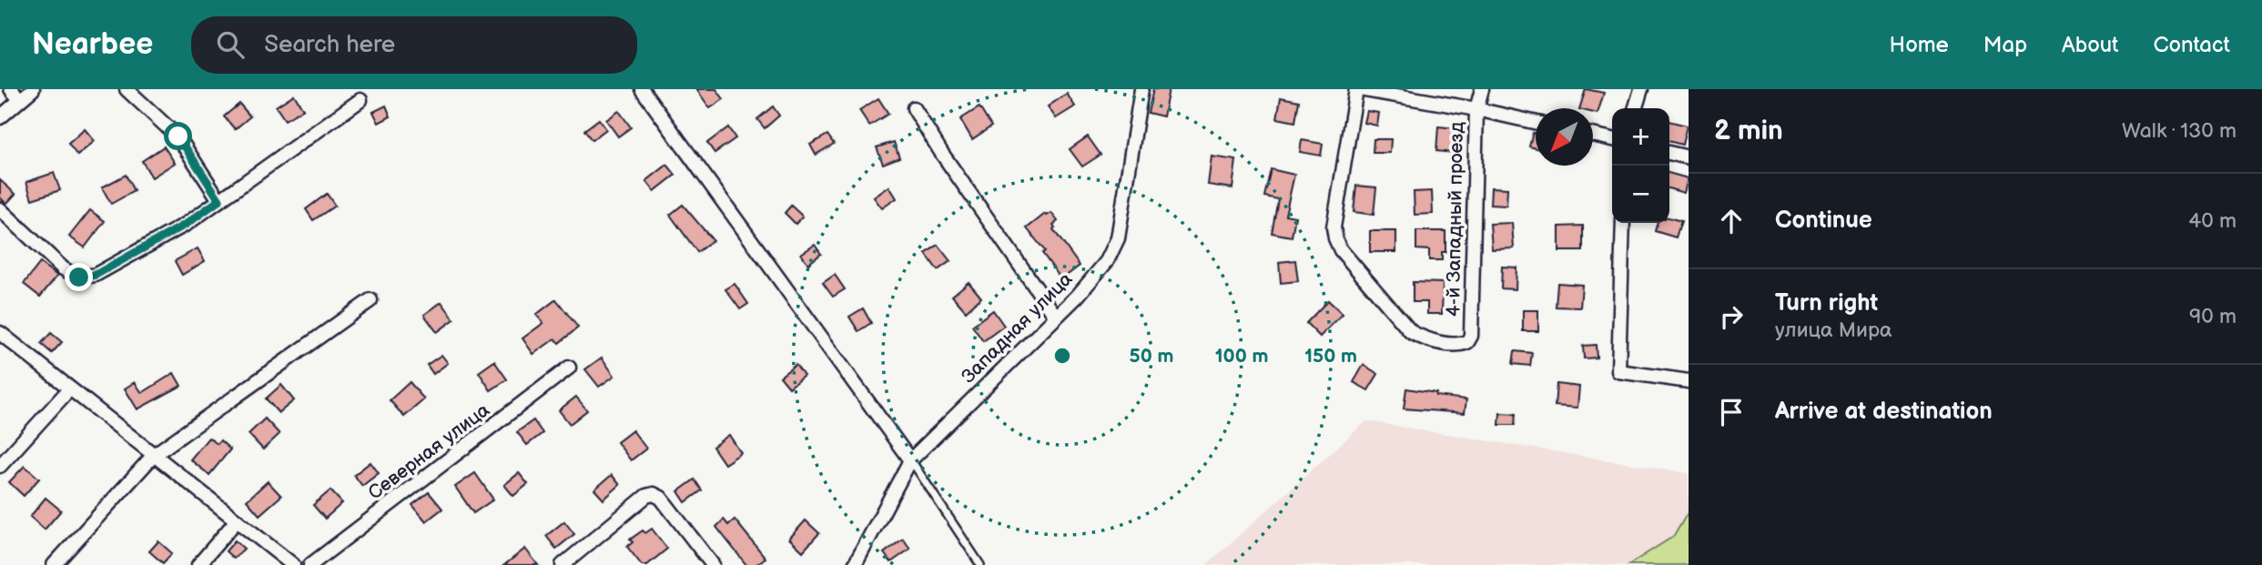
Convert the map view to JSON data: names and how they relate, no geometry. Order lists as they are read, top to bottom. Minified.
{"streets":{"street":["4-й Западный проезд","Западная улица","Северная улица"]},"north":"bottom left","page":{"header":"Nearbee","search":"Search here","nav":["Home","Map","About","Contact"],"heading":["2 min","Walk · 130 m"],"map_buttons":["+","−"],"list":[["Continue","40 m"],["Turn right","улица Мира","90 m"],"Arrive at destination"]},"rings":["50 m","100 m","150 m"]}
